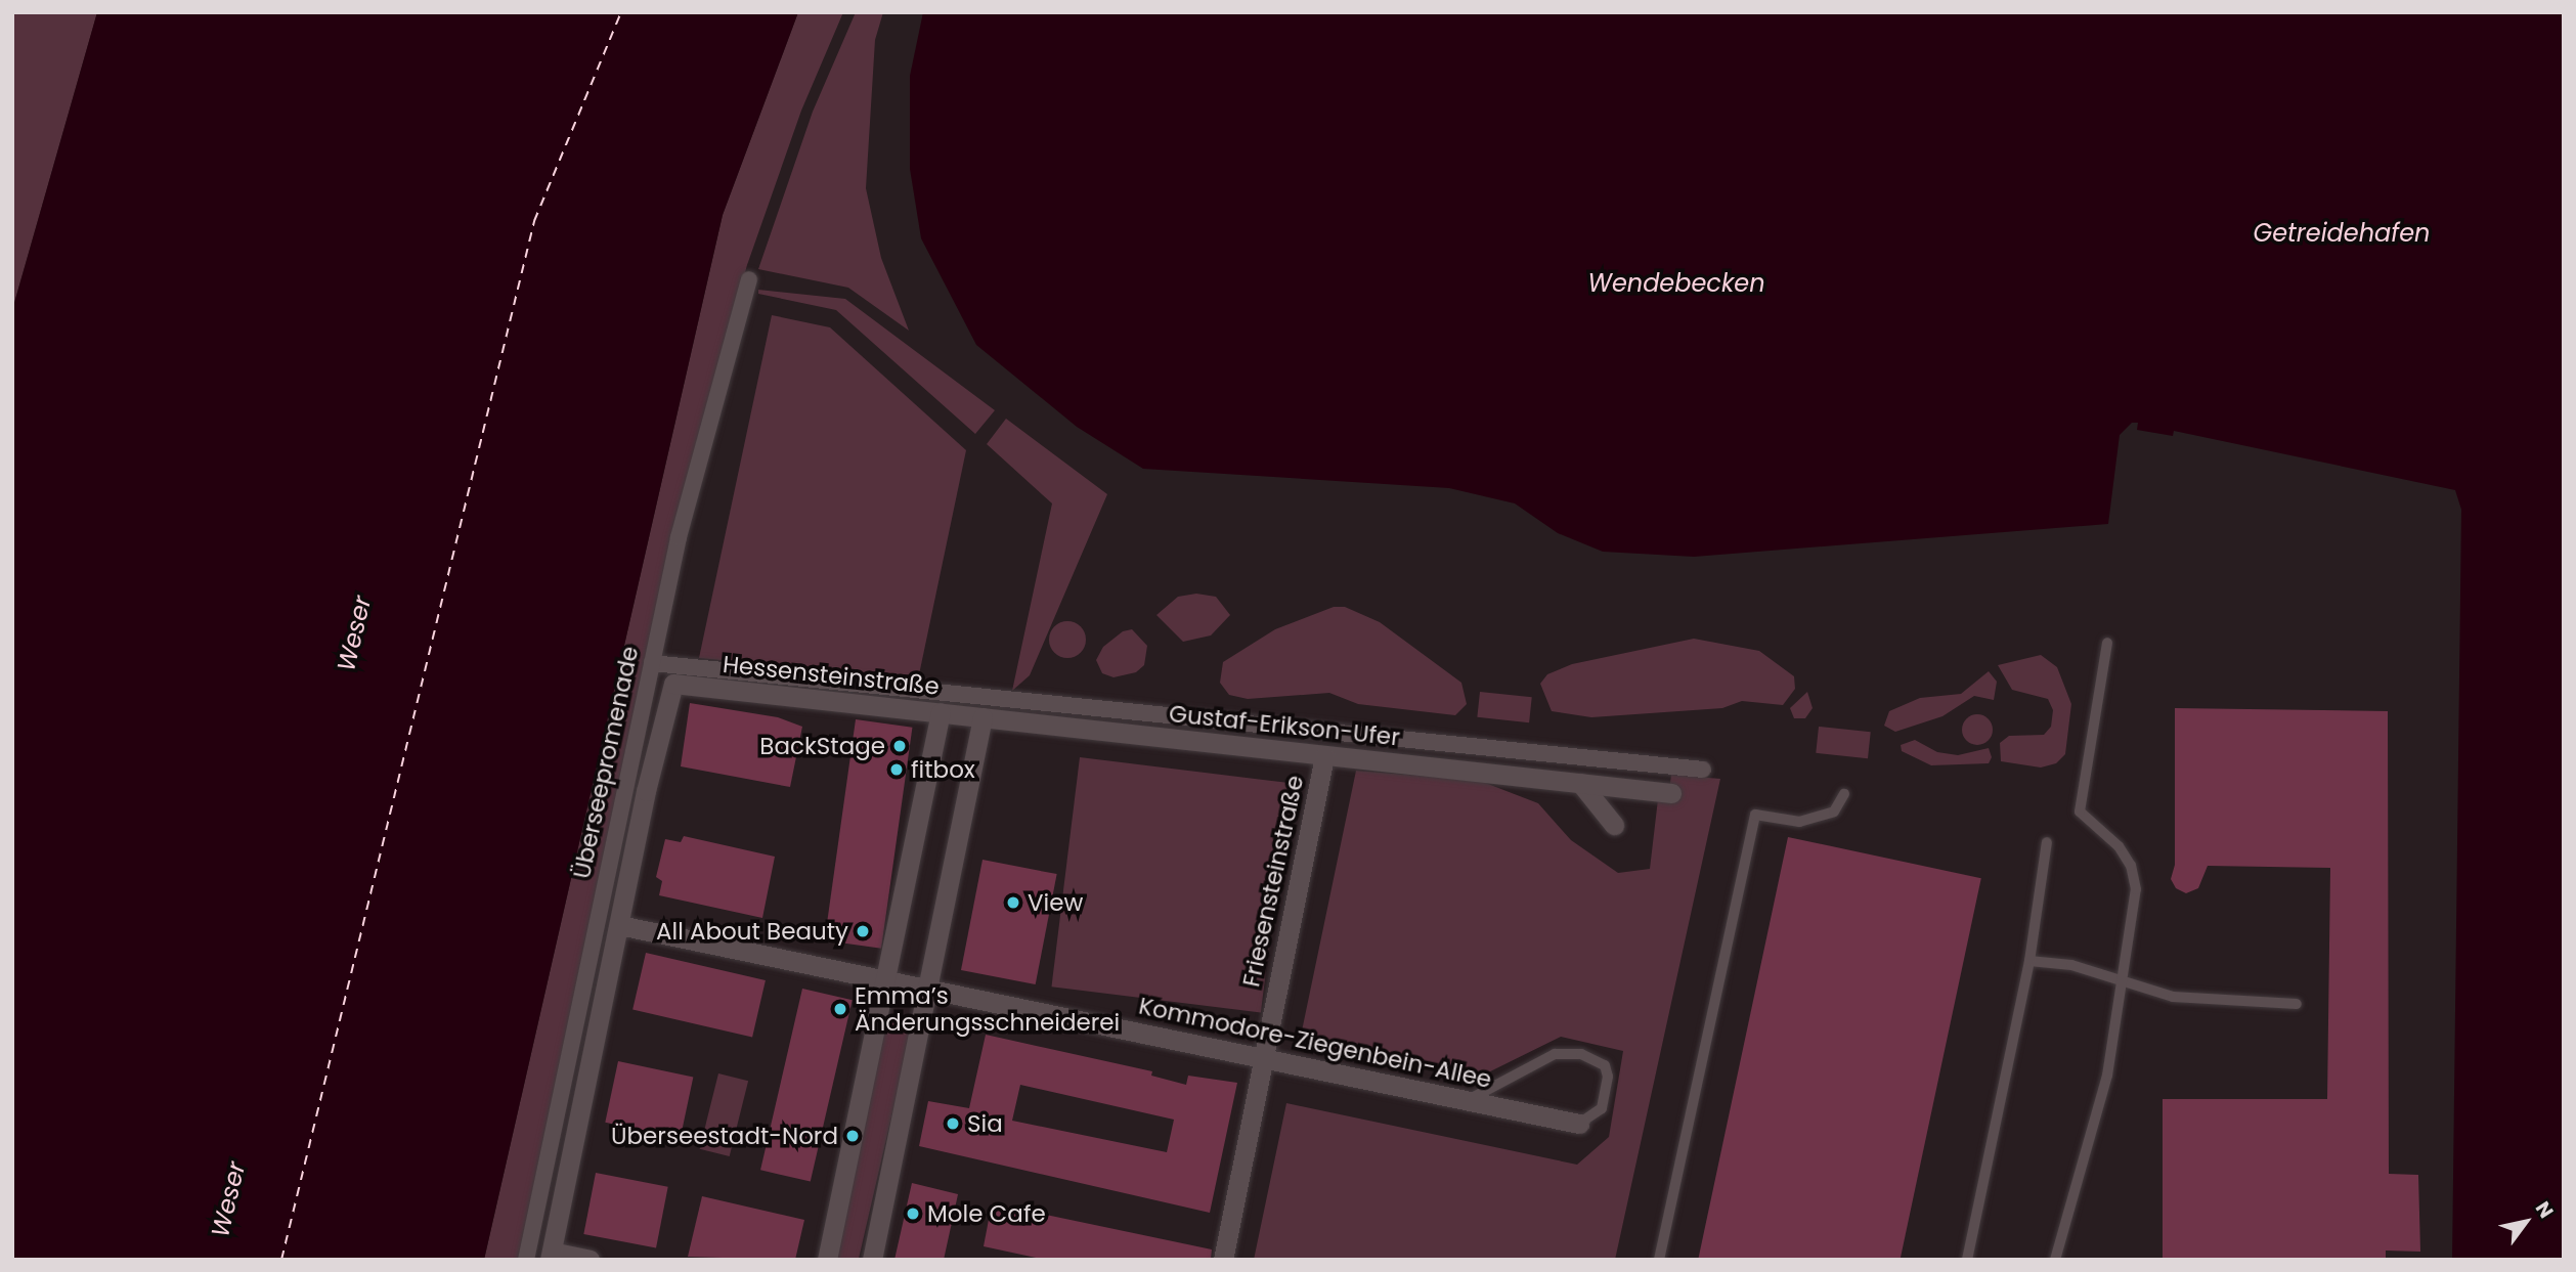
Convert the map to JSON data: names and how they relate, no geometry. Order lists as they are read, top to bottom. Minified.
{"streets":{"street":["Hessensteinstraße","Gustaf-Erikson-Ufer","Überseepromenade","Friesensteinstraße","Kommodore-Ziegenbein-Allee"]},"crossings":[["Hessensteinstraße","Gustaf-Erikson-Ufer"],["Hessensteinstraße","Überseepromenade"],["Gustaf-Erikson-Ufer","Friesensteinstraße"],["Überseepromenade","Kommodore-Ziegenbein-Allee"],["Friesensteinstraße","Kommodore-Ziegenbein-Allee"]],"water":["Getreidehafen","Wendebecken","Weser"],"places":["BackStage","fitbox","View","All About Beauty","Emma’s Änderungsschneiderei","Sia","Überseestadt-Nord","Mole Cafe"],"north":"top right"}
